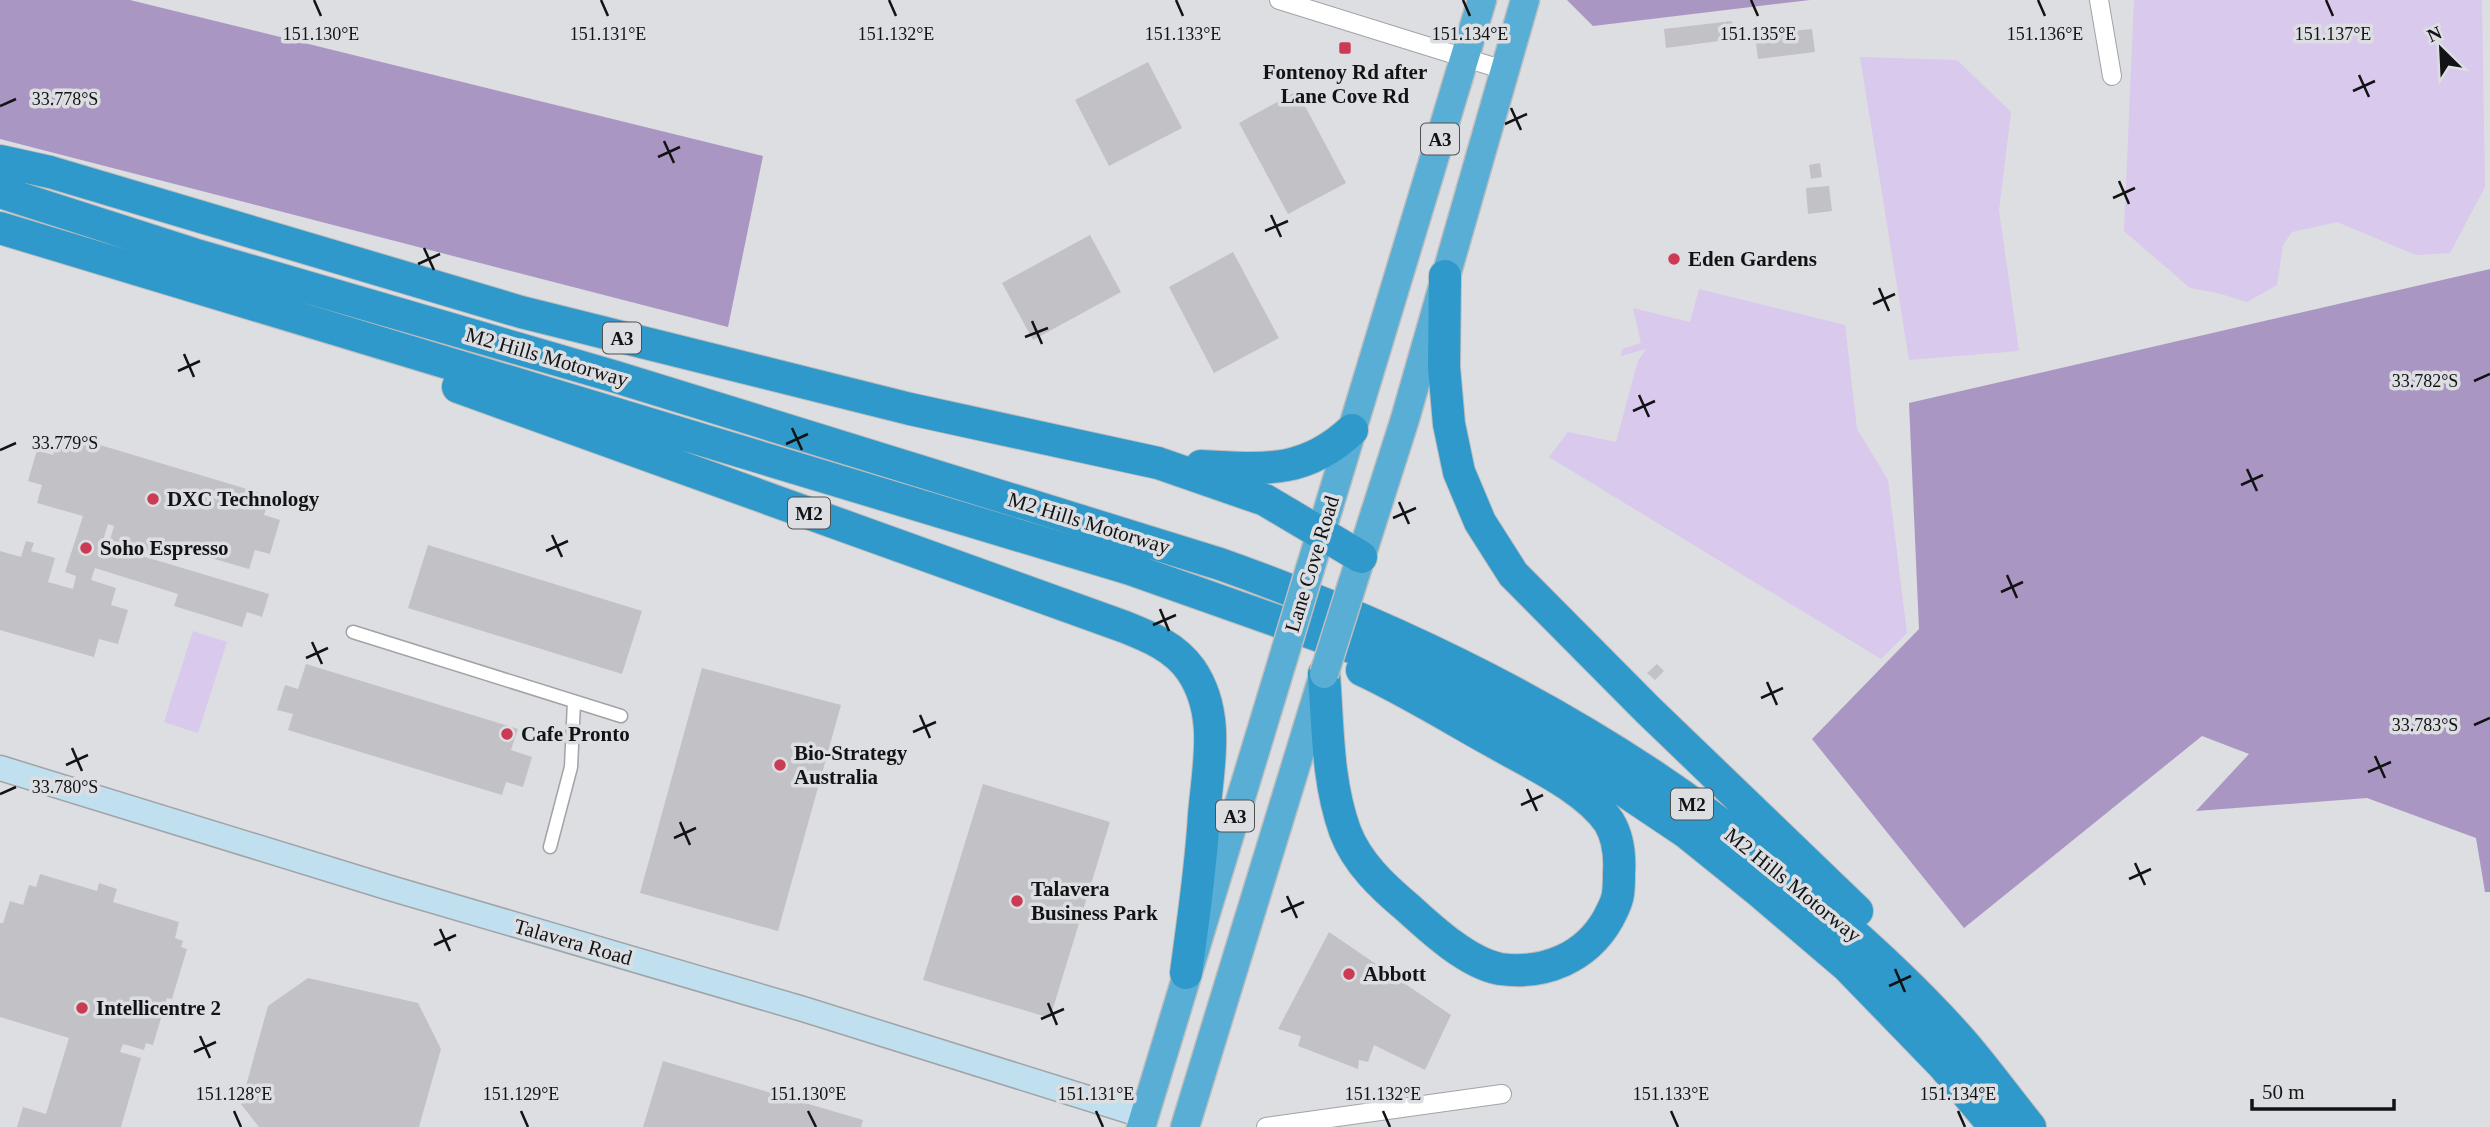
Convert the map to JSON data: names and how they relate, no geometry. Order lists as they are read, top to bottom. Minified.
{"streets":{"highway":["A3","M2 Hills Motorway","M2","Lane Cove Road"],"main road":["Talavera Road"]},"crossings":[["A3","Lane Cove Road"],["M2 Hills Motorway","M2"],["M2","Lane Cove Road"],["Lane Cove Road","Talavera Road"]],"places":{"transit":["Fontenoy Rd after Lane Cove Rd"],"other":["Eden Gardens","DXC Technology","Soho Espresso","Cafe Pronto","Bio-Strategy Australia","Talavera Business Park","Abbott","Intellicentre 2"]},"scale_bar":"50 m","north":"top left","coordinates":["151.137°E","151.130°E","151.131°E","151.132°E","151.133°E","151.134°E","151.135°E","151.136°E","33.778°S","33.782°S","33.779°S","33.783°S","33.780°S","151.128°E","151.129°E"]}
